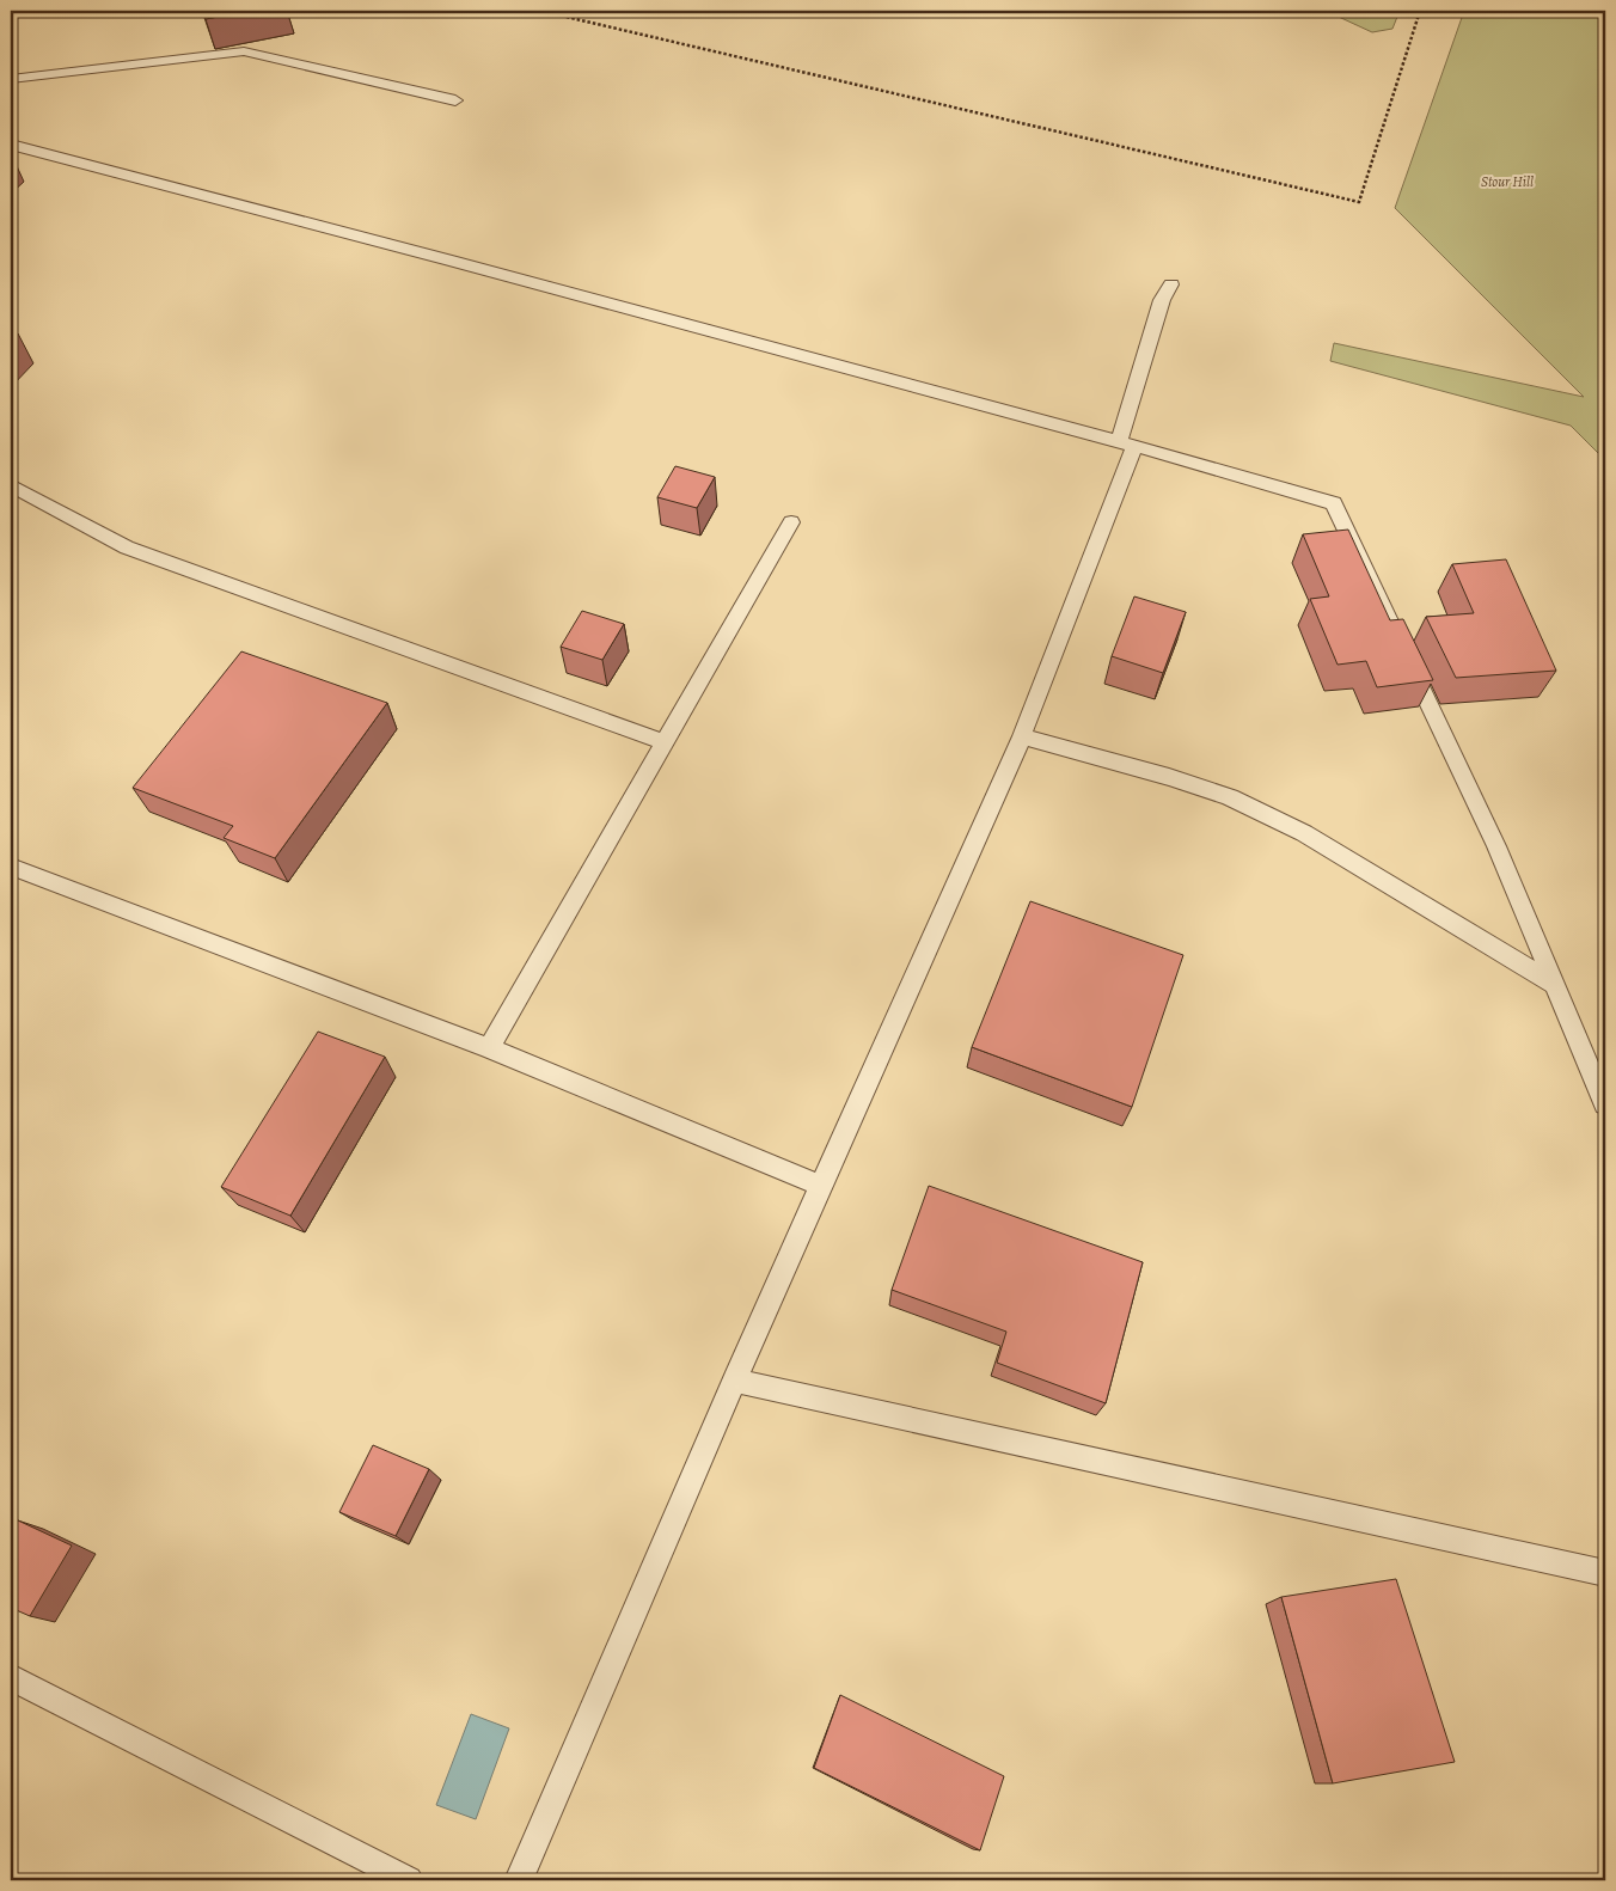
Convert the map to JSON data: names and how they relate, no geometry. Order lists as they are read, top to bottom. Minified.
{"parks":["Stour Hill"]}
